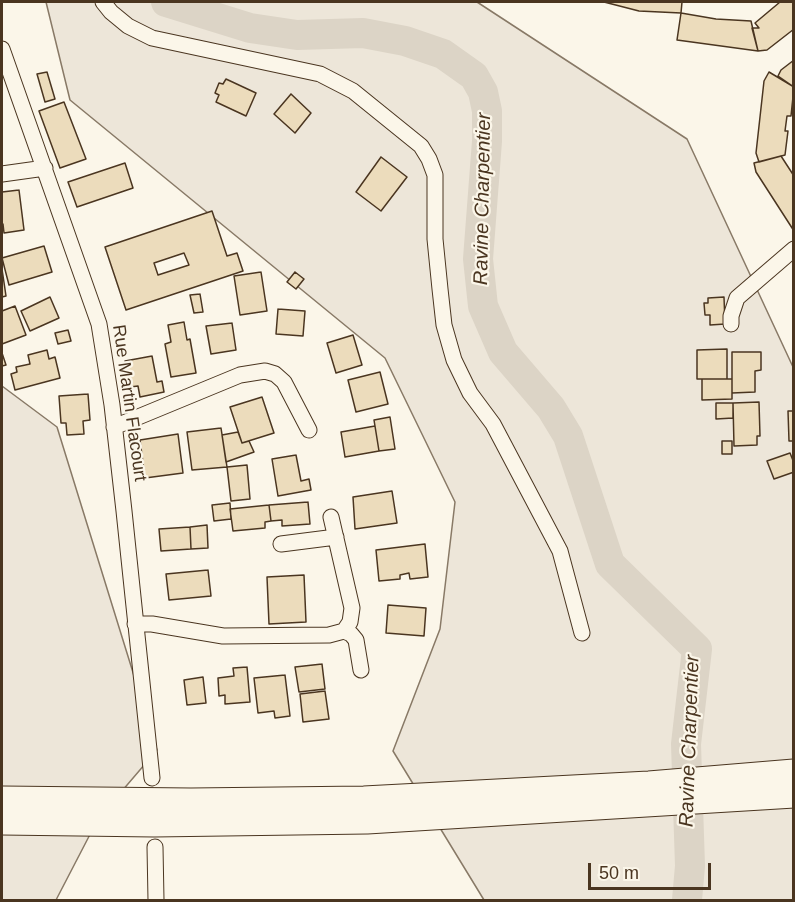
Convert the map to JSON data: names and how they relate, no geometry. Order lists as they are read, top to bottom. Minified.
{"streets":{"street":["Rue Martin Flacourt"]},"water":["Ravine Charpentier"],"scale_bar":"50 m"}
